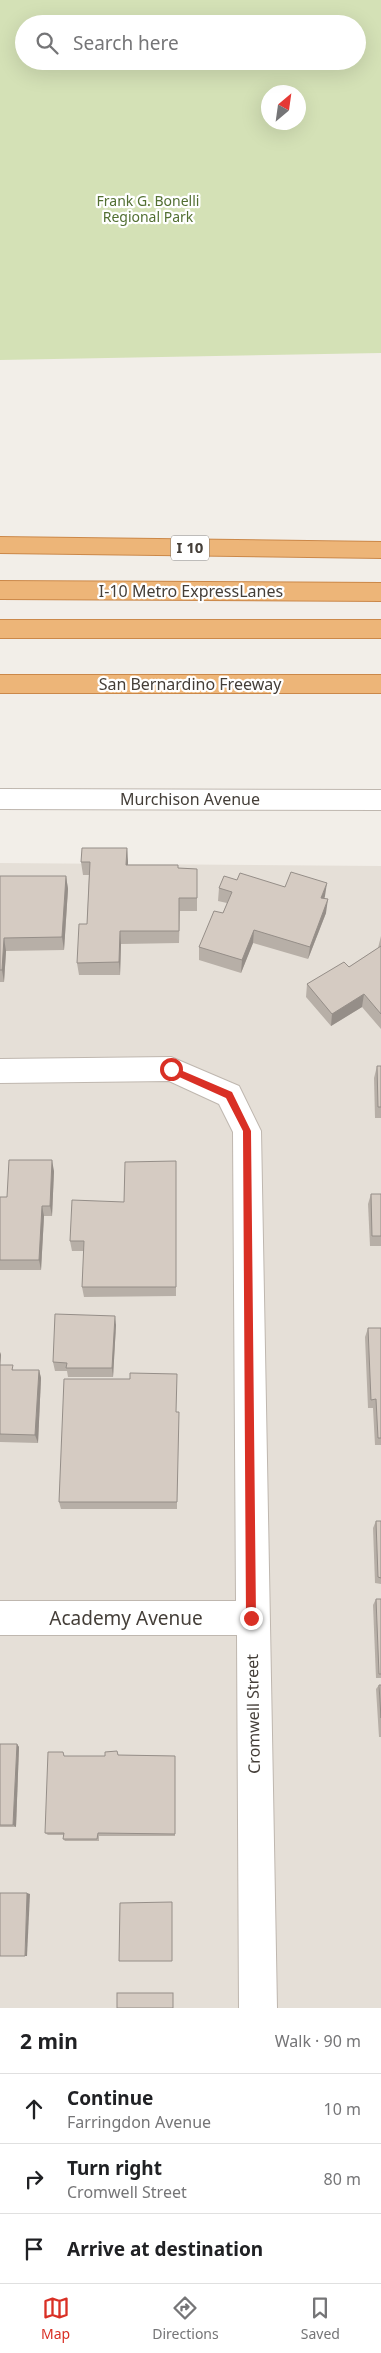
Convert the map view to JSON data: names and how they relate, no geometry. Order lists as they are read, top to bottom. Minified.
{"streets":{"highway":["I 10","I-10 Metro ExpressLanes","San Bernardino Freeway"],"street":["Murchison Avenue","Academy Avenue","Cromwell Street"]},"crossings":[["Academy Avenue","Cromwell Street"]],"parks":["Frank G. Bonelli Regional Park"],"north":"top right","page":{"search":"Search here","heading":["2 min","Walk · 90 m"],"list":[["Continue","Farringdon Avenue","10 m"],["Turn right","Cromwell Street","80 m"],"Arrive at destination"],"nav":["Map","Directions","Saved"]}}
